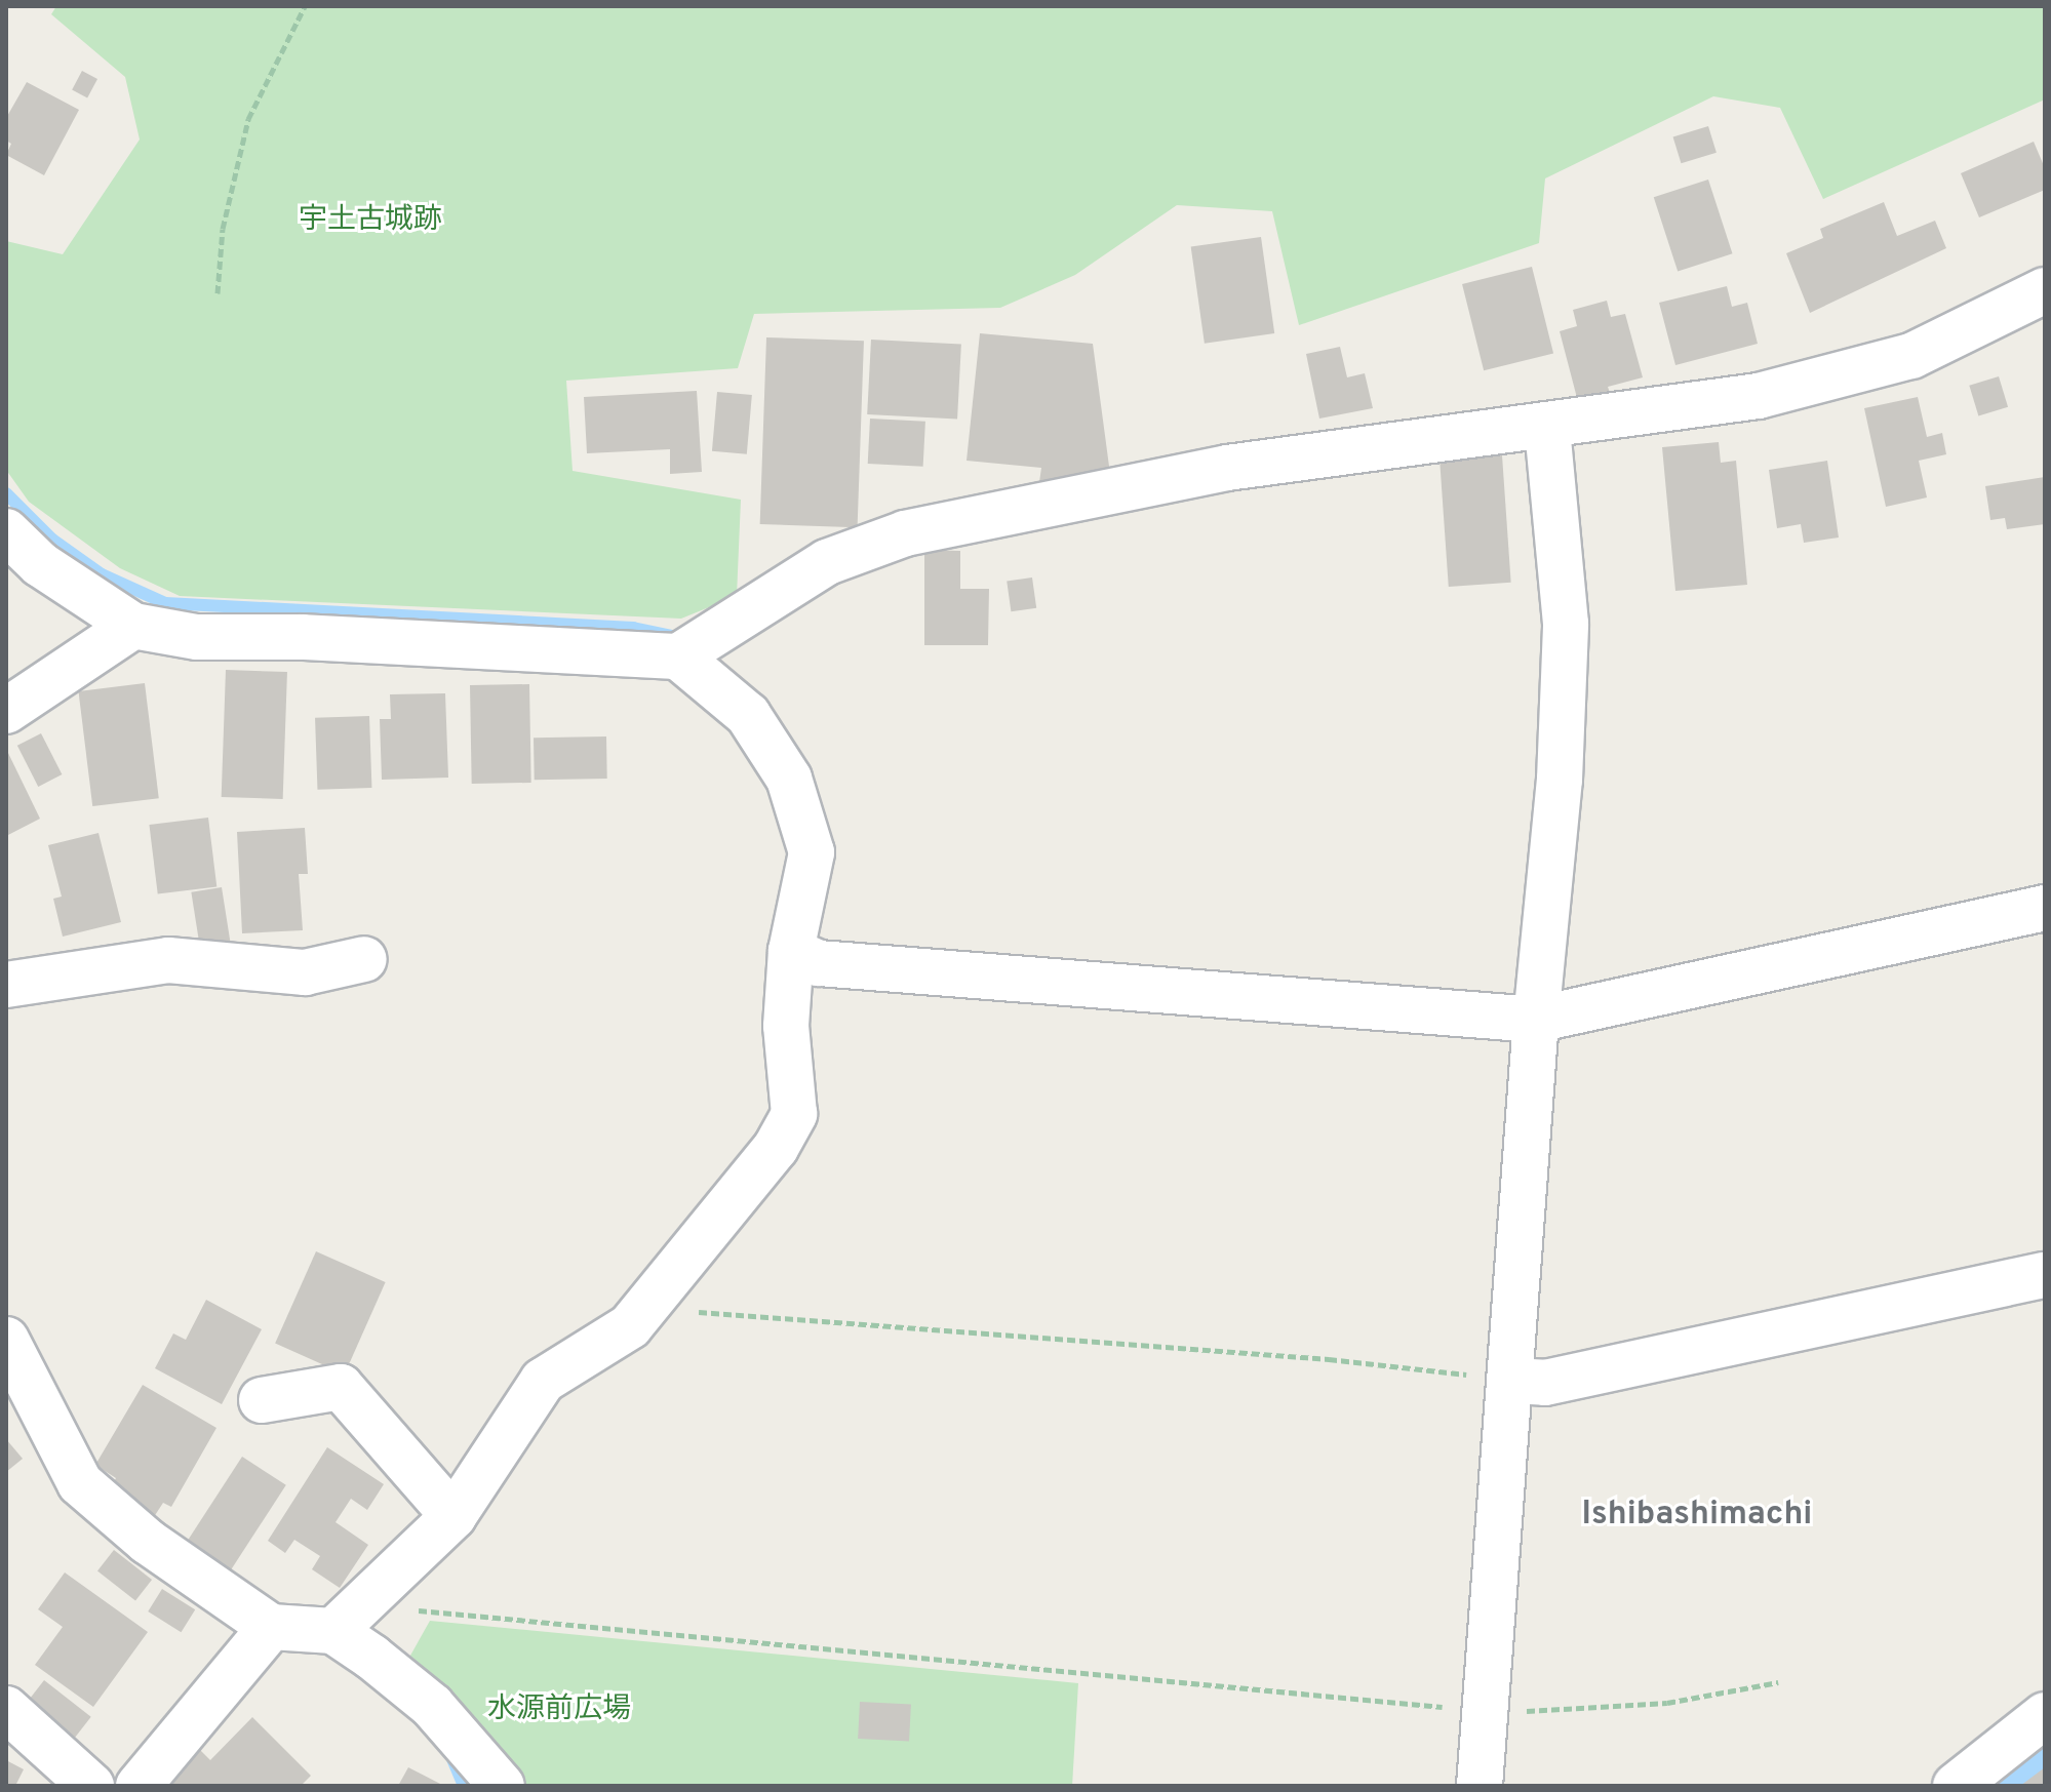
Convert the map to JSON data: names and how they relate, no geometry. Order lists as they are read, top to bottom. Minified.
{"districts":["Ishibashimachi"],"parks":["宇土古城跡","水源前広場"]}
